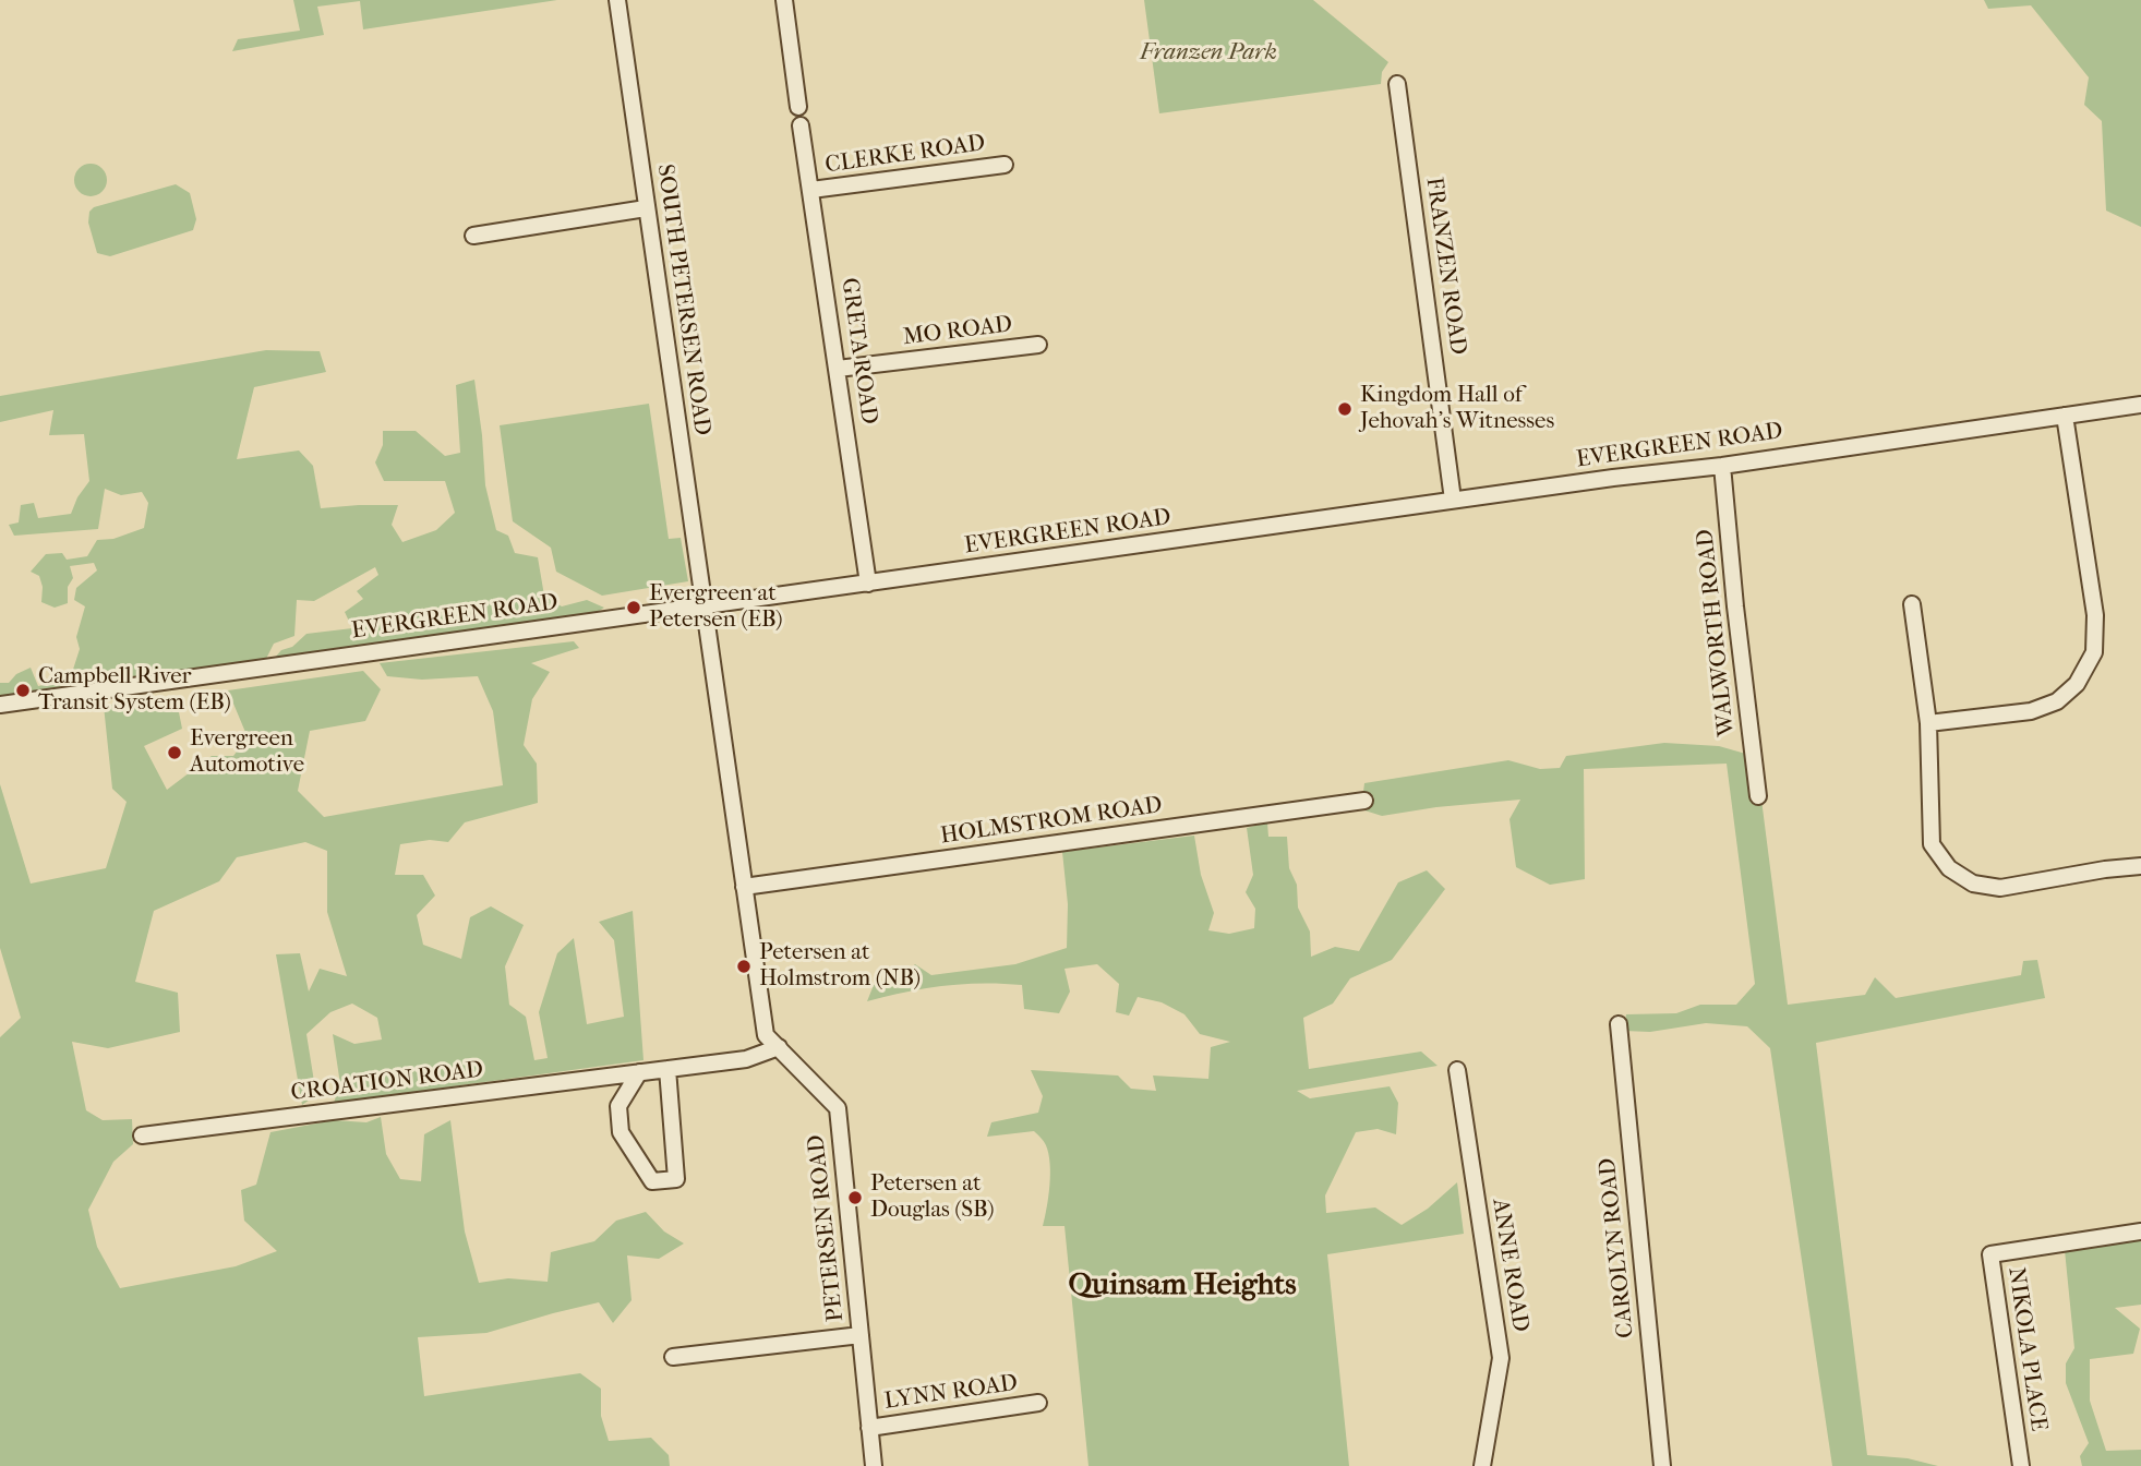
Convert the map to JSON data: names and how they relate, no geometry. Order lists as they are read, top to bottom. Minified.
{"streets":{"street":["CLERKE ROAD","FRANZEN ROAD","SOUTH PETERSEN ROAD","MO ROAD","GRETA ROAD","EVERGREEN ROAD","WALWORTH ROAD","HOLMSTROM ROAD","CROATION ROAD","PETERSEN ROAD","CAROLYN ROAD","ANNE ROAD","NIKOLA PLACE","LYNN ROAD"]},"crossings":[["CLERKE ROAD","GRETA ROAD"],["FRANZEN ROAD","EVERGREEN ROAD"],["SOUTH PETERSEN ROAD","EVERGREEN ROAD"],["SOUTH PETERSEN ROAD","PETERSEN ROAD"],["MO ROAD","GRETA ROAD"],["GRETA ROAD","EVERGREEN ROAD"],["EVERGREEN ROAD","WALWORTH ROAD"],["EVERGREEN ROAD","PETERSEN ROAD"],["HOLMSTROM ROAD","PETERSEN ROAD"],["CROATION ROAD","PETERSEN ROAD"],["PETERSEN ROAD","LYNN ROAD"]],"districts":["Quinsam Heights"],"parks":["Franzen Park"],"places":["Kingdom Hall of Jehovah's Witnesses","Evergreen at Petersen (EB)","Campbell River Transit System (EB)","Evergreen Automotive","Petersen at Holmstrom (NB)","Petersen at Douglas (SB)"]}
